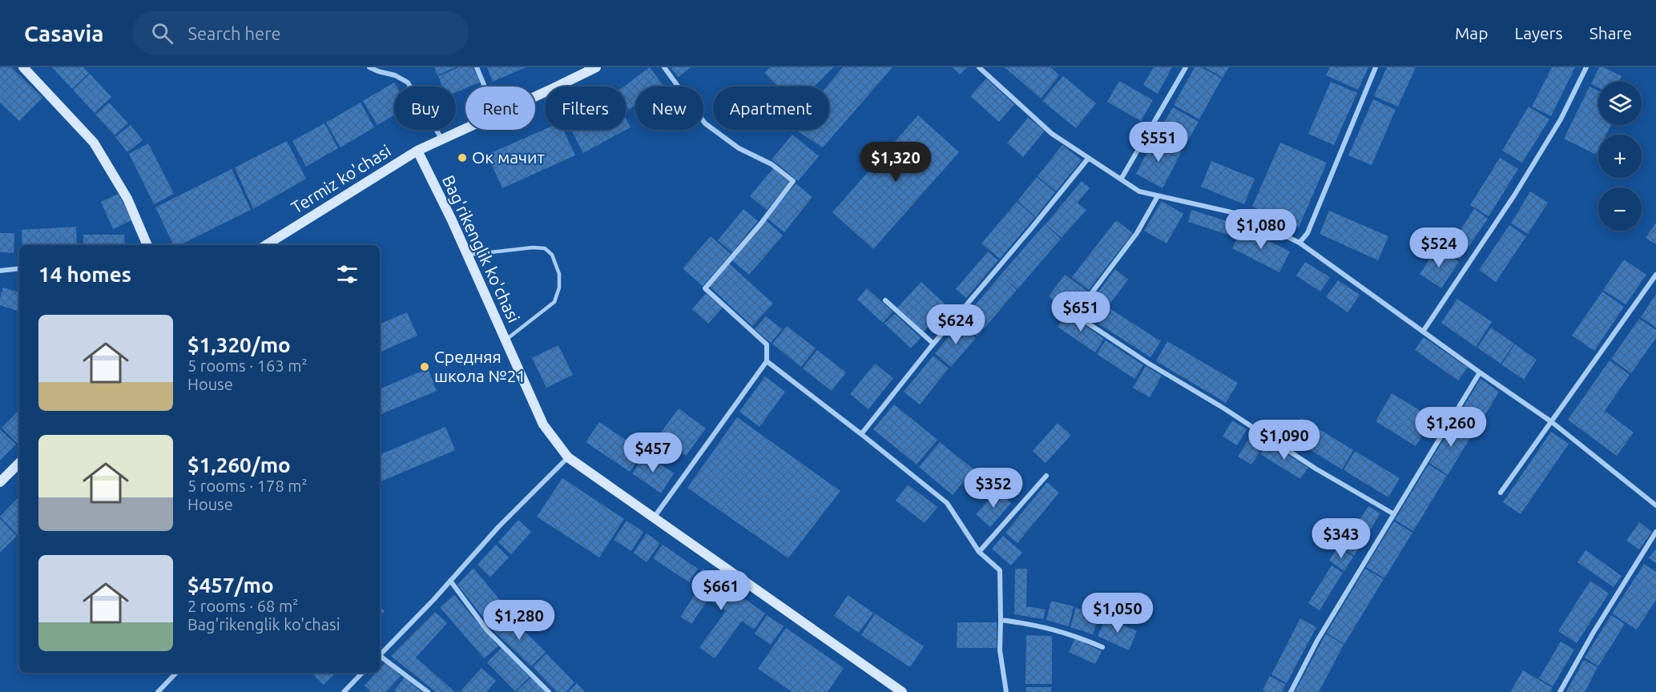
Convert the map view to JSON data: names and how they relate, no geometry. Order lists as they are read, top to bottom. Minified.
{"streets":{"main road":["Termiz ko'chasi","Bag'rikenglik ko'chasi"]},"crossings":[["Termiz ko'chasi","Bag'rikenglik ko'chasi"]],"places":["Ок мачит","Средняя школа №21"],"page":{"header":"Casavia","search":"Search here","nav":["Map","Layers","Share"],"map_buttons":["+","−"],"chip":["Buy","Rent","Filters","New","Apartment"],"price":["$551","$1,320","$1,080","$524","$651","$624","$1,260","$1,090","$457","$352","$343","$661","$1,050","$1,280"],"heading":"14 homes","list":[{"name":"$1,320/mo","note":"5 rooms · 163 m² · House"},{"name":"$1,260/mo","note":"5 rooms · 178 m² · House"},{"name":"$457/mo","note":"2 rooms · 68 m² · Bag'rikenglik ko'chasi"}]}}
